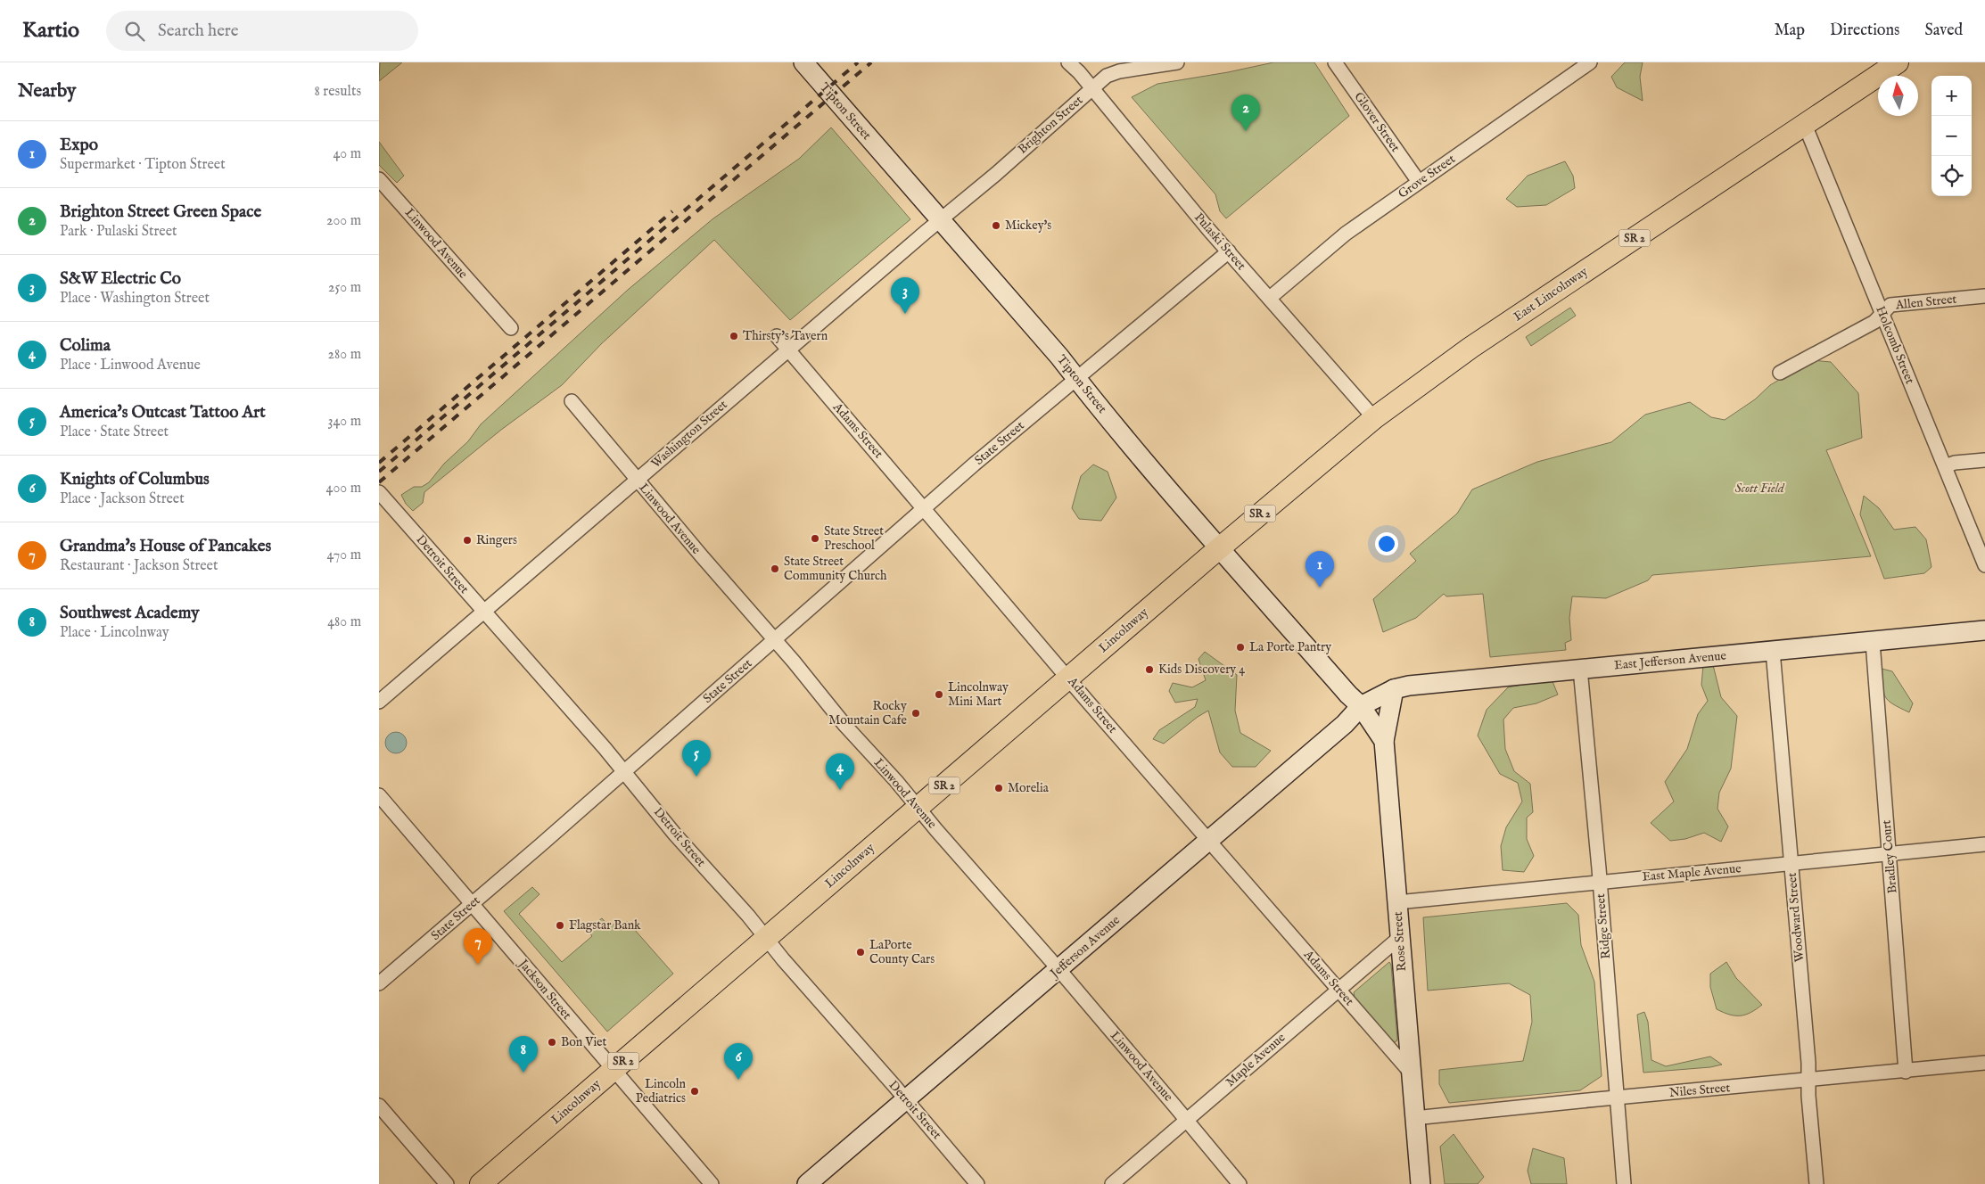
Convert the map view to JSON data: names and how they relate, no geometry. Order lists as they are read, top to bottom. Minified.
{"streets":{"main road":["SR 2","East Lincolnway","Lincolnway"],"street":["Tipton Street","Glover Street","Brighton Street","Grove Street","Pulaski Street","Linwood Avenue","Allen Street","Holcomb Street","Adams Street","Washington Street","State Street","Detroit Street","East Jefferson Avenue","Bradley Court","East Maple Avenue","Woodward Street","Ridge Street","Rose Street","Jefferson Avenue","Jackson Street","Maple Avenue","Niles Street"]},"crossings":[["Tipton Street","Brighton Street"],["Tipton Street","East Lincolnway"],["Tipton Street","Washington Street"],["Tipton Street","State Street"],["Tipton Street","Lincolnway"],["Tipton Street","East Jefferson Avenue"],["Tipton Street","Rose Street"],["Tipton Street","Jefferson Avenue"],["Glover Street","Grove Street"],["Brighton Street","Pulaski Street"],["Brighton Street","Washington Street"],["Grove Street","Pulaski Street"],["Pulaski Street","East Lincolnway"],["Linwood Avenue","Washington Street"],["Linwood Avenue","State Street"],["Linwood Avenue","Lincolnway"],["Linwood Avenue","Jefferson Avenue"],["Linwood Avenue","Maple Avenue"],["East Lincolnway","Holcomb Street"],["East Lincolnway","Lincolnway"],["Allen Street","Holcomb Street"],["Adams Street","Washington Street"],["Adams Street","State Street"],["Adams Street","Lincolnway"],["Adams Street","Rose Street"],["Adams Street","Jefferson Avenue"],["Adams Street","Maple Avenue"],["Washington Street","Detroit Street"],["State Street","Detroit Street"],["State Street","Jackson Street"],["Detroit Street","Lincolnway"],["Detroit Street","Jefferson Avenue"],["Lincolnway","Jackson Street"],["East Jefferson Avenue","Bradley Court"],["East Jefferson Avenue","Woodward Street"],["East Jefferson Avenue","Ridge Street"],["East Jefferson Avenue","Rose Street"],["East Jefferson Avenue","Jefferson Avenue"],["Bradley Court","East Maple Avenue"],["Bradley Court","Niles Street"],["East Maple Avenue","Woodward Street"],["East Maple Avenue","Ridge Street"],["East Maple Avenue","Rose Street"],["Woodward Street","Niles Street"],["Ridge Street","Niles Street"],["Rose Street","Jefferson Avenue"],["Rose Street","Maple Avenue"],["Rose Street","Niles Street"]],"parks":["Scott Field"],"places":["Mickey's","Thirsty's Tavern","State Street Preschool","Ringers","State Street Community Church","La Porte Pantry","Kids Discovery 4","Lincolnway Mini Mart","Rocky Mountain Cafe","Morelia","Flagstar Bank","LaPorte County Cars","Bon Viet","Lincoln Pediatrics"],"north":"top","page":{"header":"Kartio","search":"Search here","nav":["Map","Directions","Saved"],"heading":["Nearby","8 results"],"map_buttons":["+","−"],"pins":["2","3","1","5","4","7","8","6"],"list":[{"mark":"1","name":"Expo","note":"Supermarket · Tipton Street","value":"40 m"},{"mark":"2","name":"Brighton Street Green Space","note":"Park · Pulaski Street","value":"200 m"},{"mark":"3","name":"S&W Electric Co","note":"Place · Washington Street","value":"250 m"},{"mark":"4","name":"Colima","note":"Place · Linwood Avenue","value":"280 m"},{"mark":"5","name":"America's Outcast Tattoo Art","note":"Place · State Street","value":"340 m"},{"mark":"6","name":"Knights of Columbus","note":"Place · Jackson Street","value":"400 m"},{"mark":"7","name":"Grandma's House of Pancakes","note":"Restaurant · Jackson Street","value":"470 m"},{"mark":"8","name":"Southwest Academy","note":"Place · Lincolnway","value":"480 m"}]}}
